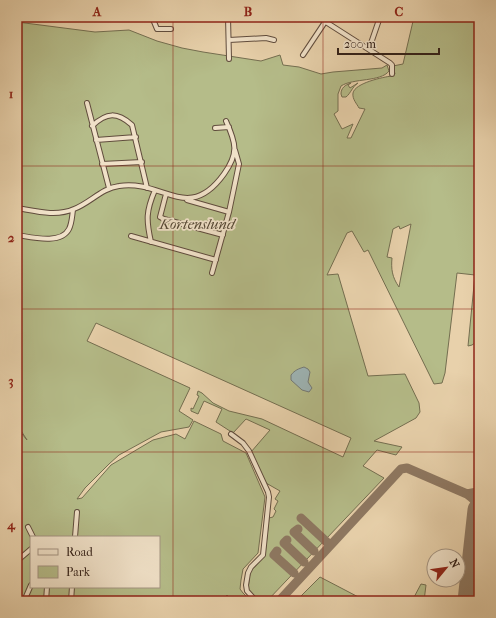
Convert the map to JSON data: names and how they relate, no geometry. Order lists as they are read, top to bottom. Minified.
{"parks":["Kortenslund"],"legend":["Road","Park"],"scale_bar":"200 m","north":"top right","grid":{"columns":["A","B","C"],"rows":["1","2","3","4"]}}
